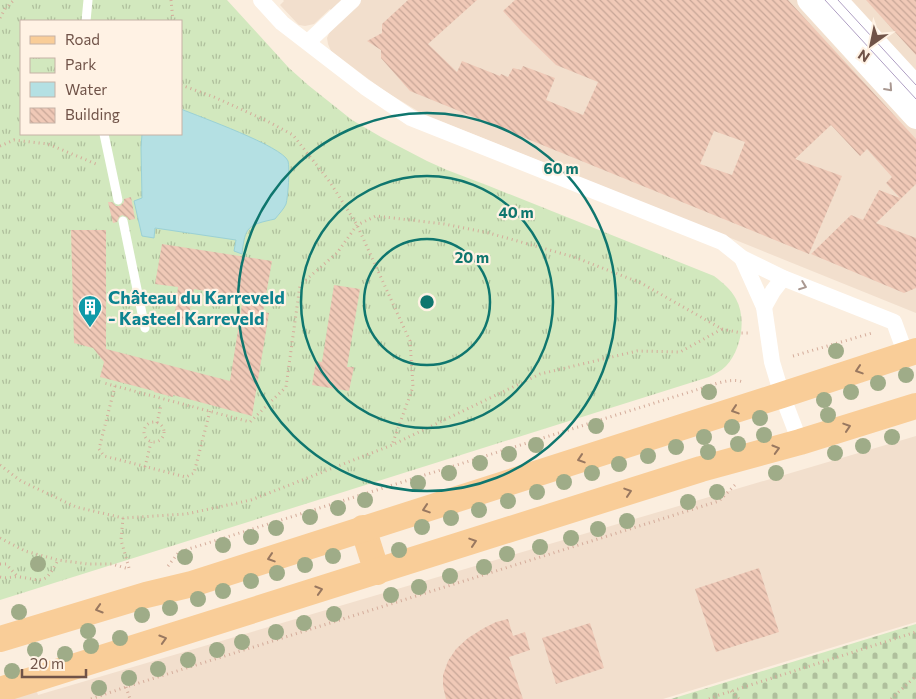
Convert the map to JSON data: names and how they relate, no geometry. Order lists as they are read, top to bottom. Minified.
{"places":{"building":["Château du Karreveld - Kasteel Karreveld"]},"legend":["Road","Park","Water","Building"],"scale_bar":"20 m","north":"bottom left","rings":["60 m","40 m","20 m"]}
